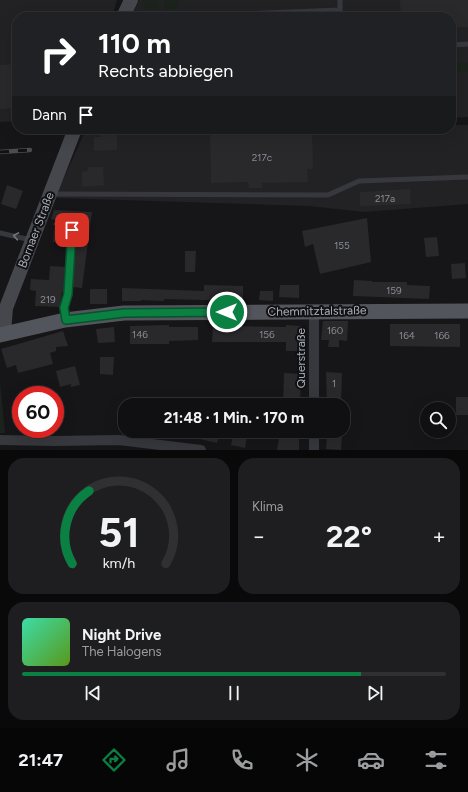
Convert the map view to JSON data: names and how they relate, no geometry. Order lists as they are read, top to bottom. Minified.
{"streets":{"main road":["Bornaer Straße","Chemnitztalstraße"],"street":["Querstraße"]},"crossings":[["Bornaer Straße","Chemnitztalstraße"],["Chemnitztalstraße","Querstraße"]],"house_numbers":["217c","217a","155","159","219","160","146","156","164","166","1"],"page":{"turn":["110 m","Rechts abbiegen"],"then":"Dann","limit":"60","trip":"21:48 · 1 Min. · 170 m","tile":"Klima","heat":["−","22°","+"],"song":["Night Drive","The Halogens"],"tabs":"21:47","gauge":["51","km/h"]}}
